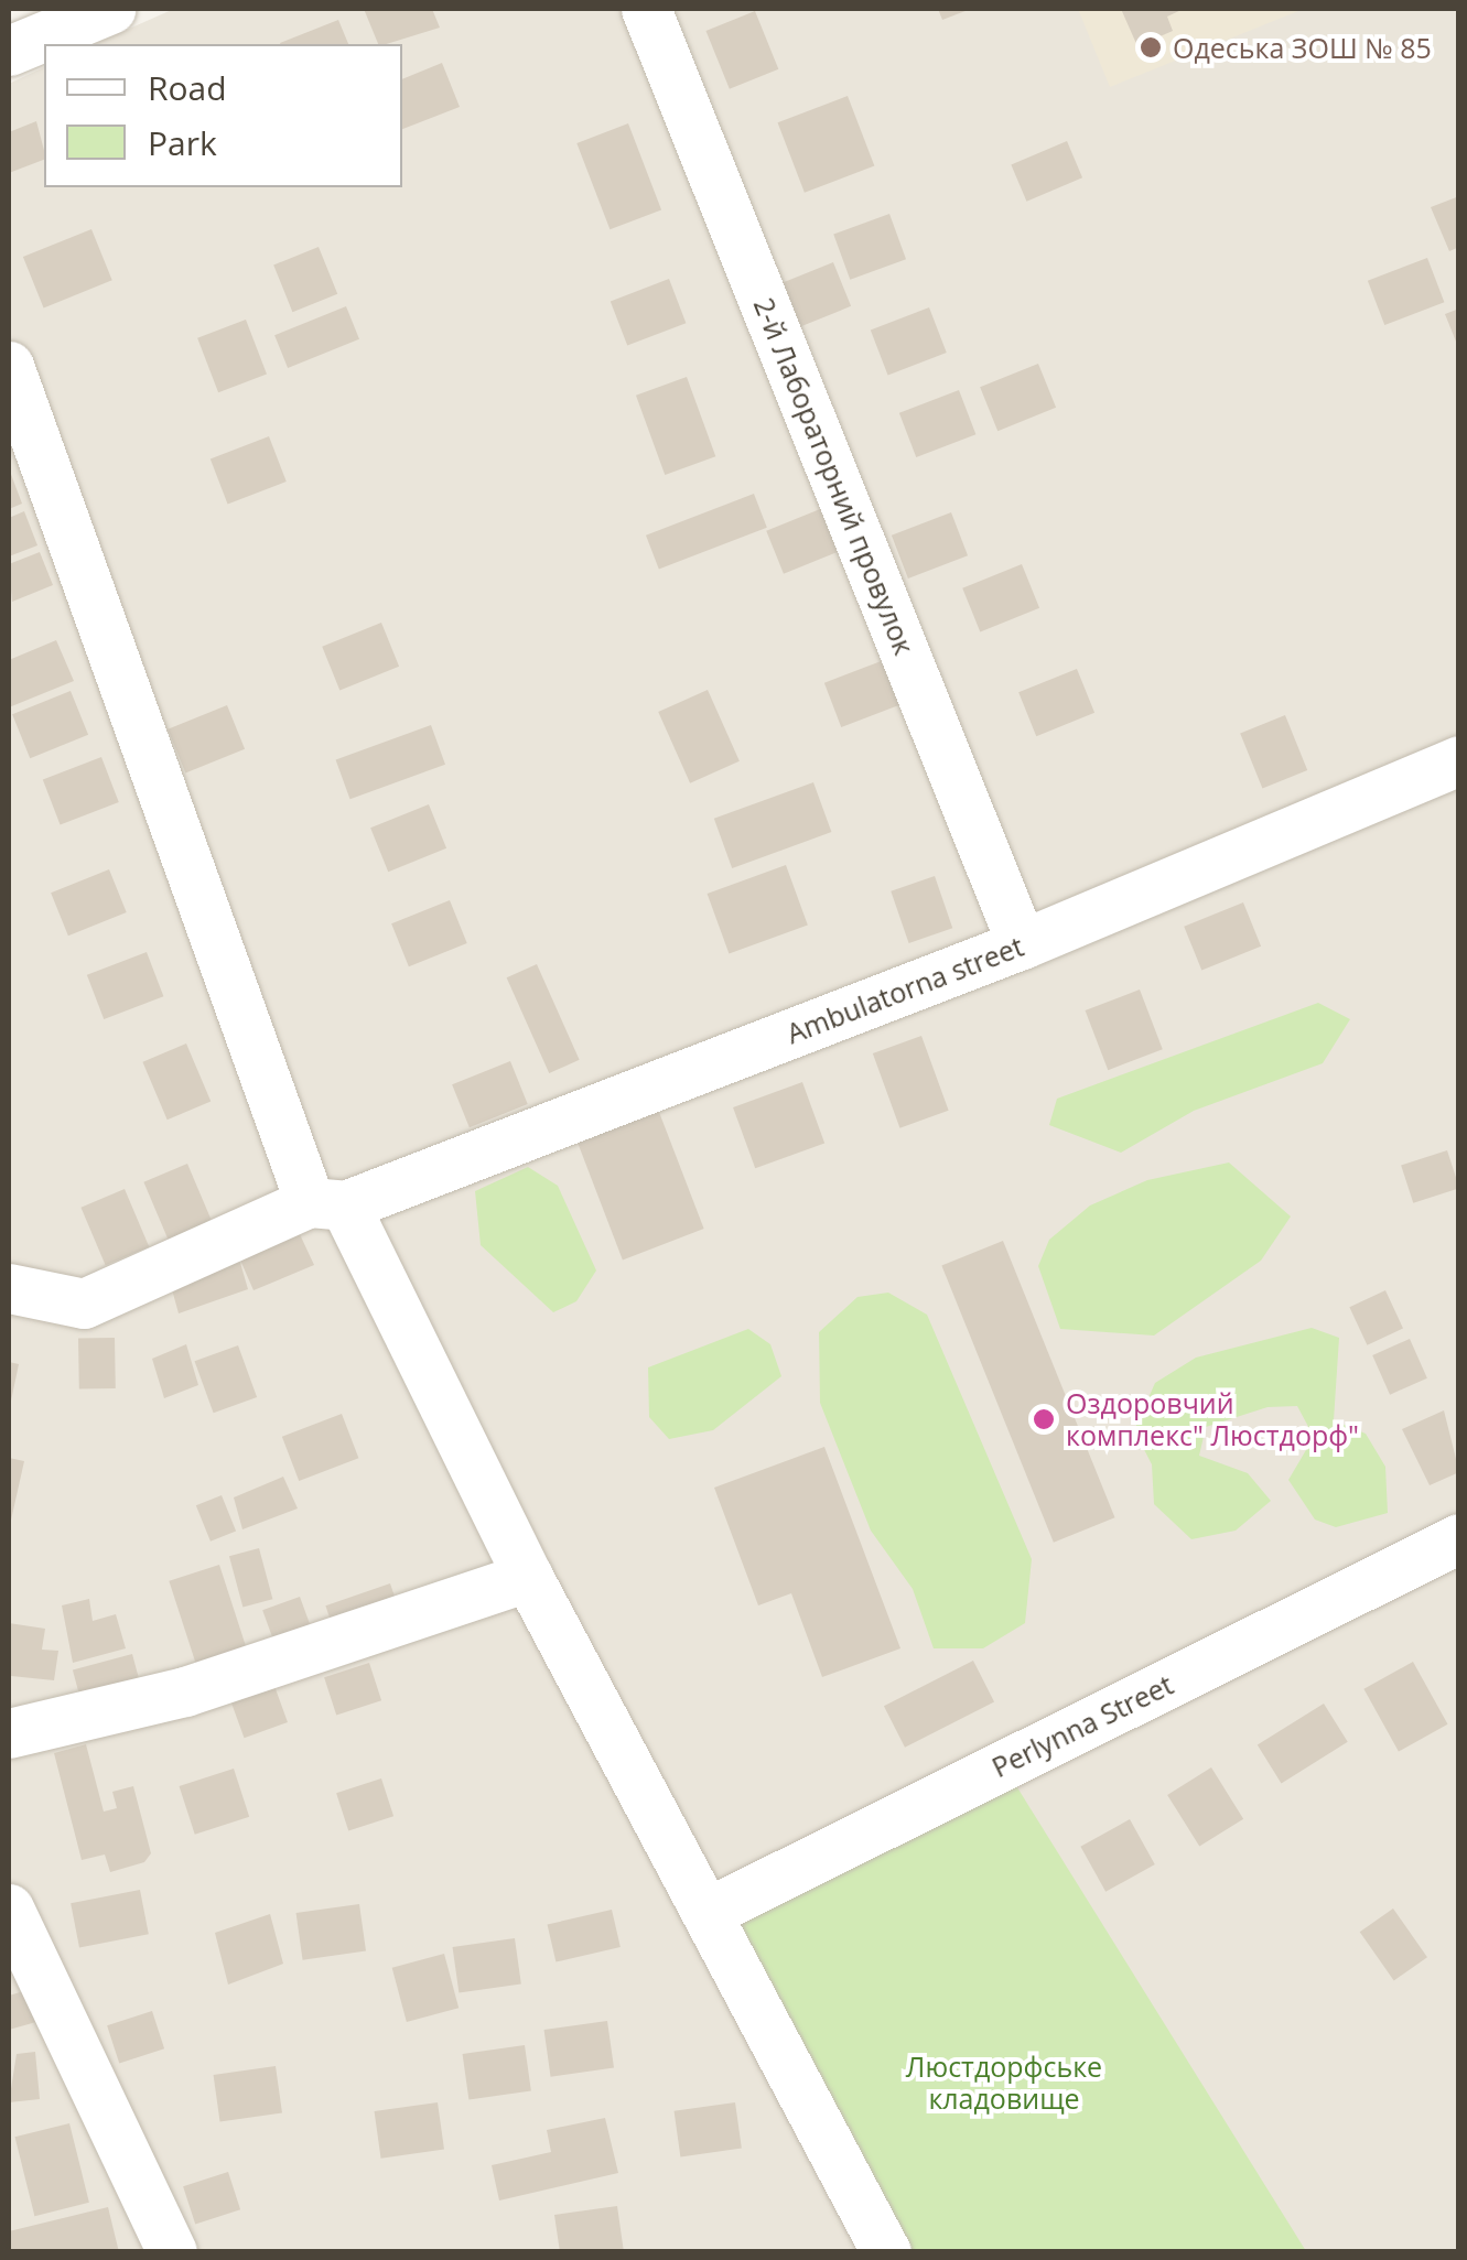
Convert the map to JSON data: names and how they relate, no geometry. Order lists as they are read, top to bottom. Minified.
{"streets":{"street":["2-й Лабораторний провулок","Ambulatorna street","Perlynna Street"]},"crossings":[["2-й Лабораторний провулок","Ambulatorna street"]],"parks":["Люстдорфське кладовище"],"places":["Одеська ЗОШ № 85","Оздоровчий комплекс\" Люстдорф\""],"legend":["Road","Park"]}
